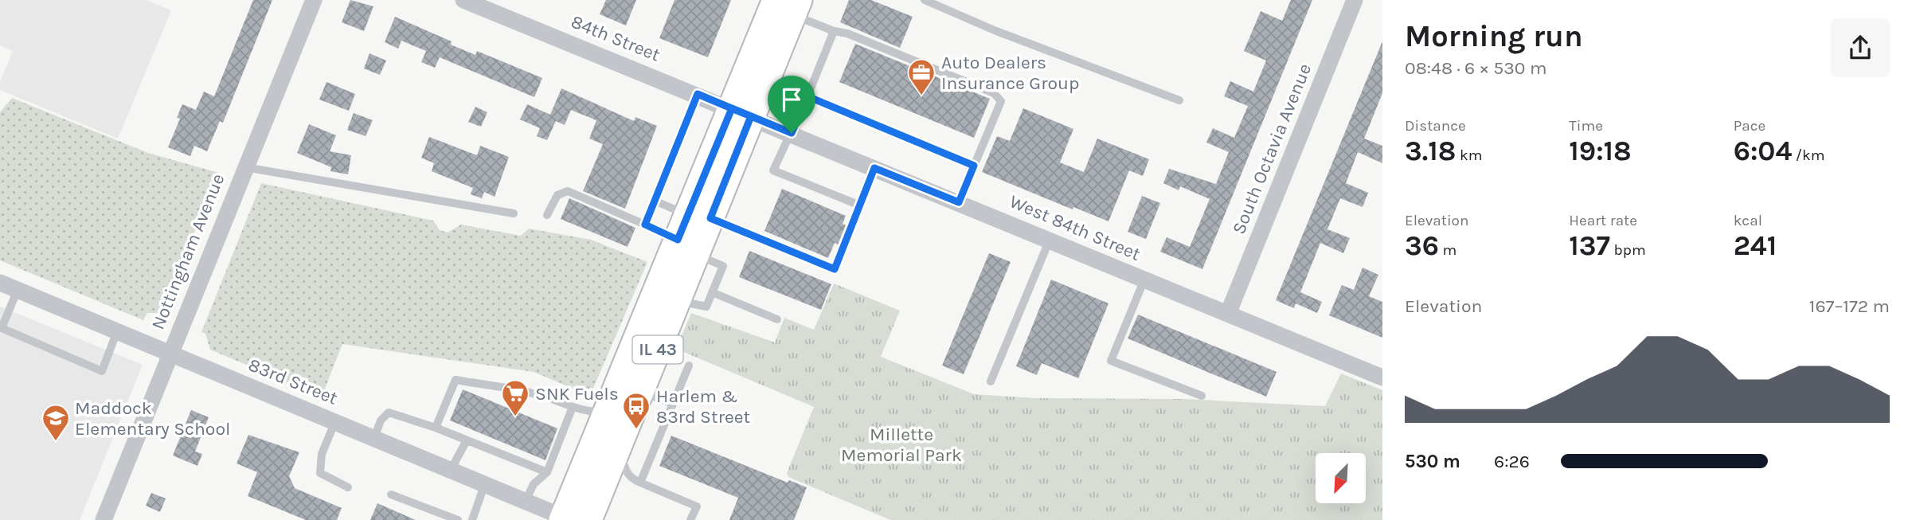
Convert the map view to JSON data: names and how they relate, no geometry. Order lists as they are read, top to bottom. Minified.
{"streets":{"main road":["IL 43"],"street":["84th Street","South Octavia Avenue","West 84th Street","Nottingham Avenue","83rd Street"]},"crossings":[["84th Street","West 84th Street"],["84th Street","IL 43"],["South Octavia Avenue","West 84th Street"],["West 84th Street","IL 43"],["Nottingham Avenue","83rd Street"],["IL 43","83rd Street"]],"parks":["Millette Memorial Park"],"places":{"office":["Auto Dealers Insurance Group"],"supermarket":["SNK Fuels"],"bus stop":["Harlem & 83rd Street"],"school or university":["Maddock Elementary School"]},"north":"bottom left","page":{"heading":["Morning run","08:48 · 6 × 530 m"],"stats":[["Distance","3.18 km"],["Time","19:18"],["Pace","6:04 /km"],["Elevation","36 m"],["Heart rate","137 bpm"],["kcal","241"]],"chart":["Elevation","167–172 m"],"list":[{"name":"530 m","note":"6:26"}]}}
